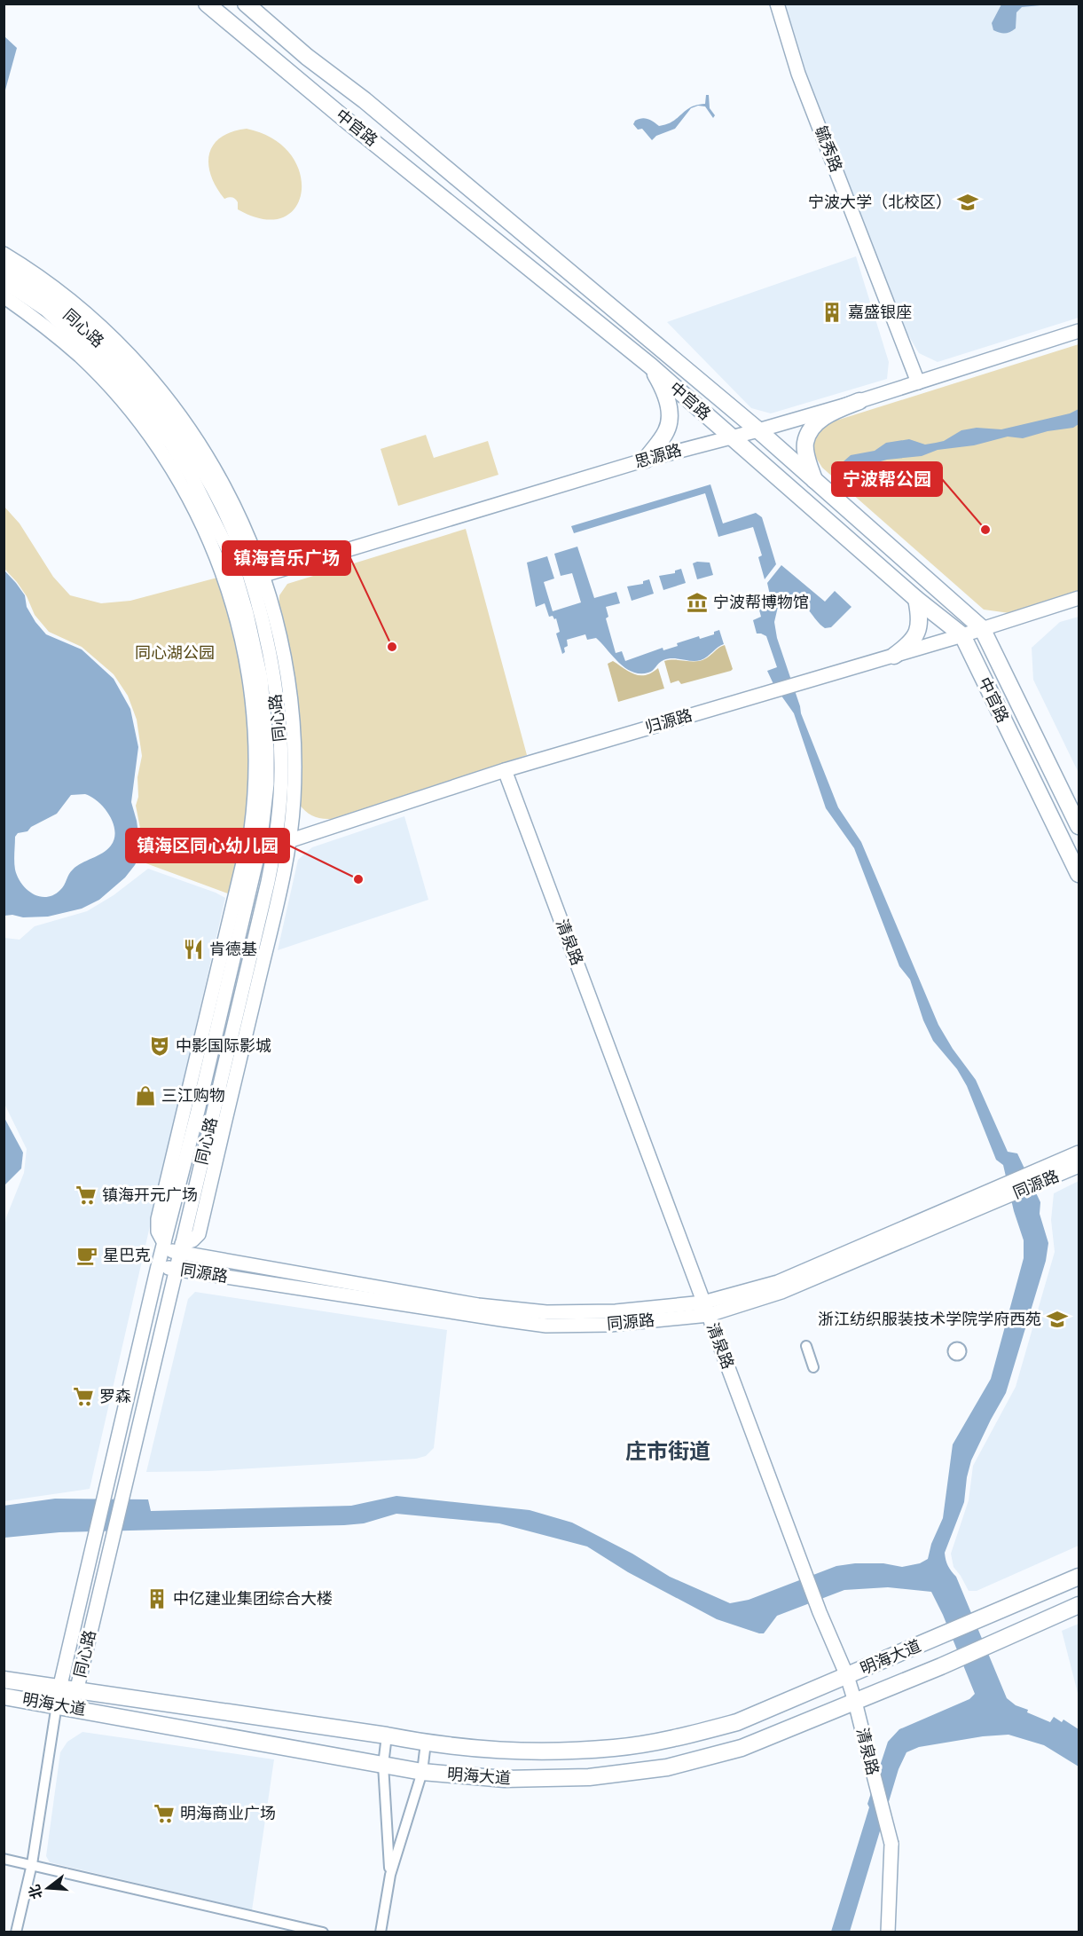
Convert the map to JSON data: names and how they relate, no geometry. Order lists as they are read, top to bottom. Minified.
{"streets":{"main road":["中官路","明海大道"],"street":["毓秀路","同心路","思源路","归源路","清泉路","同源路"]},"crossings":[["中官路","思源路"],["中官路","归源路"],["毓秀路","思源路"],["同心路","思源路"],["同心路","归源路"],["同心路","同源路"],["同心路","明海大道"],["归源路","清泉路"],["清泉路","同源路"],["清泉路","明海大道"]],"districts":["庄市街道"],"parks":["同心湖公园"],"places":{"school or university":["宁波大学（北校区）","浙江纺织服装技术学院学府西苑"],"building":["嘉盛银座","中亿建业集团综合大楼"],"other":["宁波帮公园","镇海音乐广场","镇海区同心幼儿园"],"museum":["宁波帮博物馆"],"restaurant":["肯德基"],"theatre":["中影国际影城"],"shop":["三江购物"],"supermarket":["镇海开元广场","罗森","明海商业广场"],"cafe":["星巴克"]},"north":"left"}
